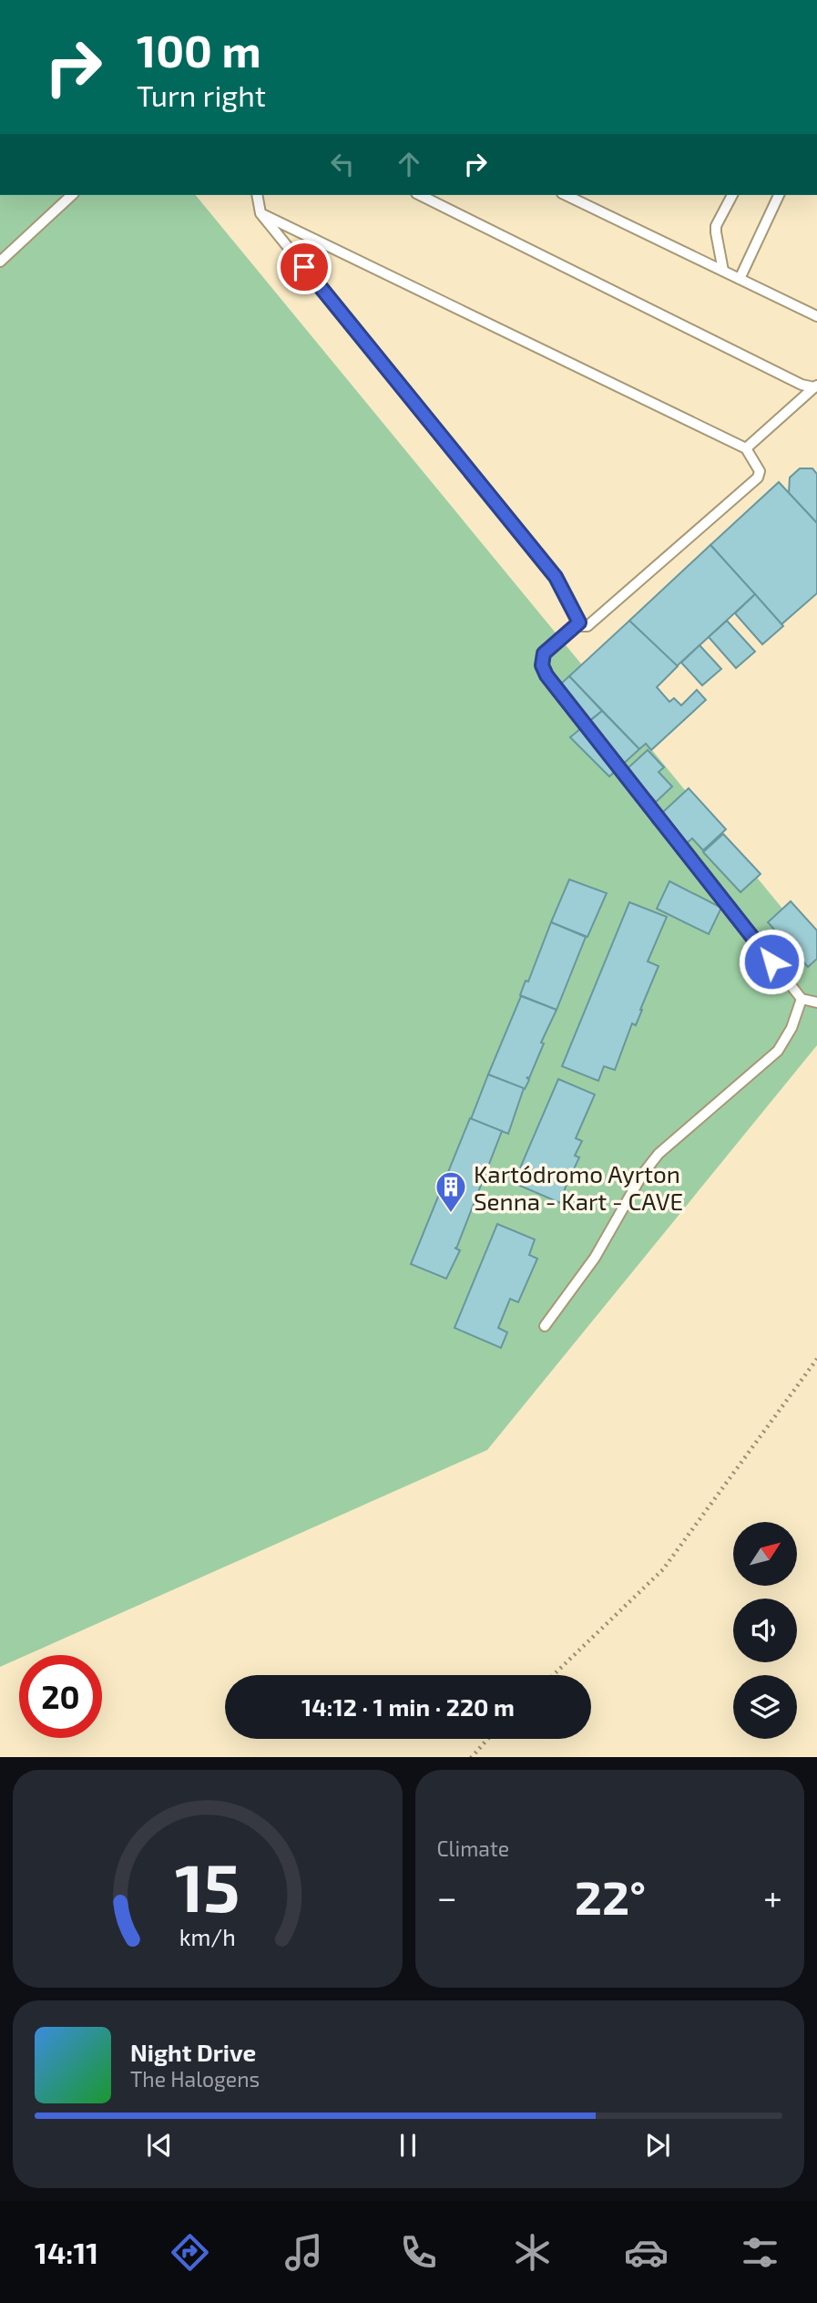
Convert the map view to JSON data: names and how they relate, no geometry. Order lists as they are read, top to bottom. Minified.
{"places":{"building":["Kartódromo Ayrton Senna - Kart - CAVE"]},"north":"top right","page":{"turn":["100 m","Turn right"],"limit":"20","trip":"14:12 · 1 min · 220 m","tile":"Climate","heat":["−","22°","+"],"song":["Night Drive","The Halogens"],"tabs":"14:11","gauge":["15","km/h"]}}
